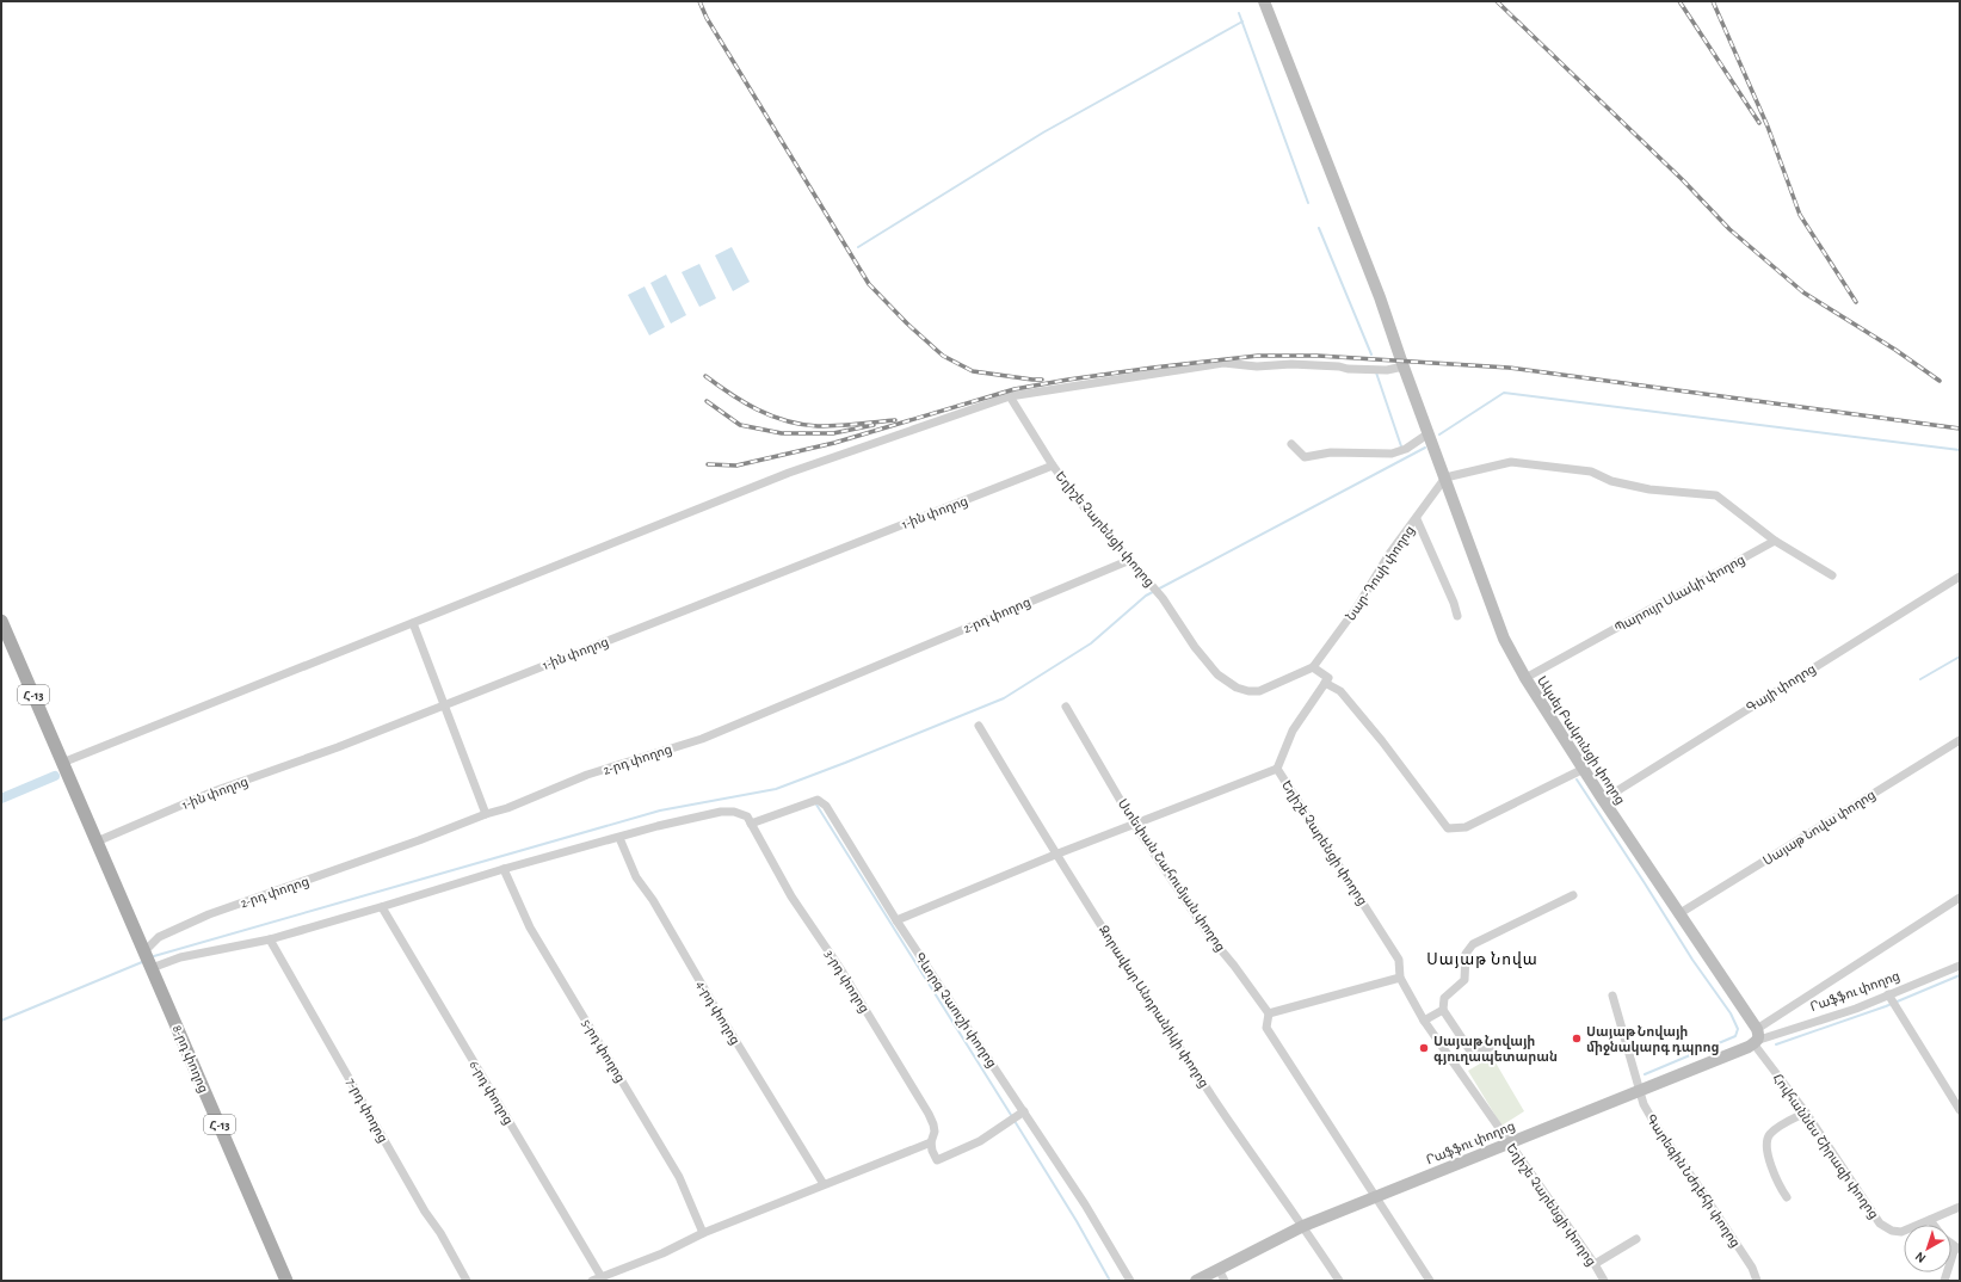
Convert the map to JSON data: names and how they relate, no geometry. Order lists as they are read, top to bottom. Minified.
{"streets":{"main road":["Հ-13","Ակսել Բակունցի փողոց","Րաֆֆու փողոց","8-րդ փողոց"],"street":["1-ին փողոց","Եղիշե Չարենցի փողոց","Նար-Դոսի փողոց","Պարույր Սևակի փողոց","2-րդ փողոց","Գայի փողոց","Սայաթ Նովա փողոց","Ստեփան Շահումյան փողոց","3-րդ փողոց","Զորավար Անդրանիկի փողոց","Գևորգ Չաուշի փողոց","4-րդ փողոց","5-րդ փողոց","6-րդ փողոց","7-րդ փողոց","Հովհաննես Շիրազի փողոց","Գարեգին Նժդեհի փողոց"]},"crossings":[["1-ին փողոց","Եղիշե Չարենցի փողոց"],["1-ին փողոց","Հ-13"],["Եղիշե Չարենցի փողոց","Նար-Դոսի փողոց"],["Եղիշե Չարենցի փողոց","2-րդ փողոց"],["Եղիշե Չարենցի փողոց","Րաֆֆու փողոց"],["Նար-Դոսի փողոց","Ակսել Բակունցի փողոց"],["Պարույր Սևակի փողոց","Ակսել Բակունցի փողոց"],["2-րդ փողոց","Հ-13"],["Գայի փողոց","Ակսել Բակունցի փողոց"],["Հ-13","8-րդ փողոց"],["Ակսել Բակունցի փողոց","Սայաթ Նովա փողոց"],["Ակսել Բակունցի փողոց","Րաֆֆու փողոց"],["Ակսել Բակունցի փողոց","Հովհաննես Շիրազի փողոց"],["Ստեփան Շահումյան փողոց","Րաֆֆու փողոց"],["3-րդ փողոց","Գևորգ Չաուշի փողոց"],["Րաֆֆու փողոց","Զորավար Անդրանիկի փողոց"],["Րաֆֆու փողոց","Հովհաննես Շիրազի փողոց"],["Րաֆֆու փողոց","Գարեգին Նժդեհի փողոց"]],"districts":["Սայաթ Նովա"],"places":["Սայաթ Նովայի միջնակարգ դպրոց","Սայաթ Նովայի գյուղապետարան"],"north":"bottom left"}
